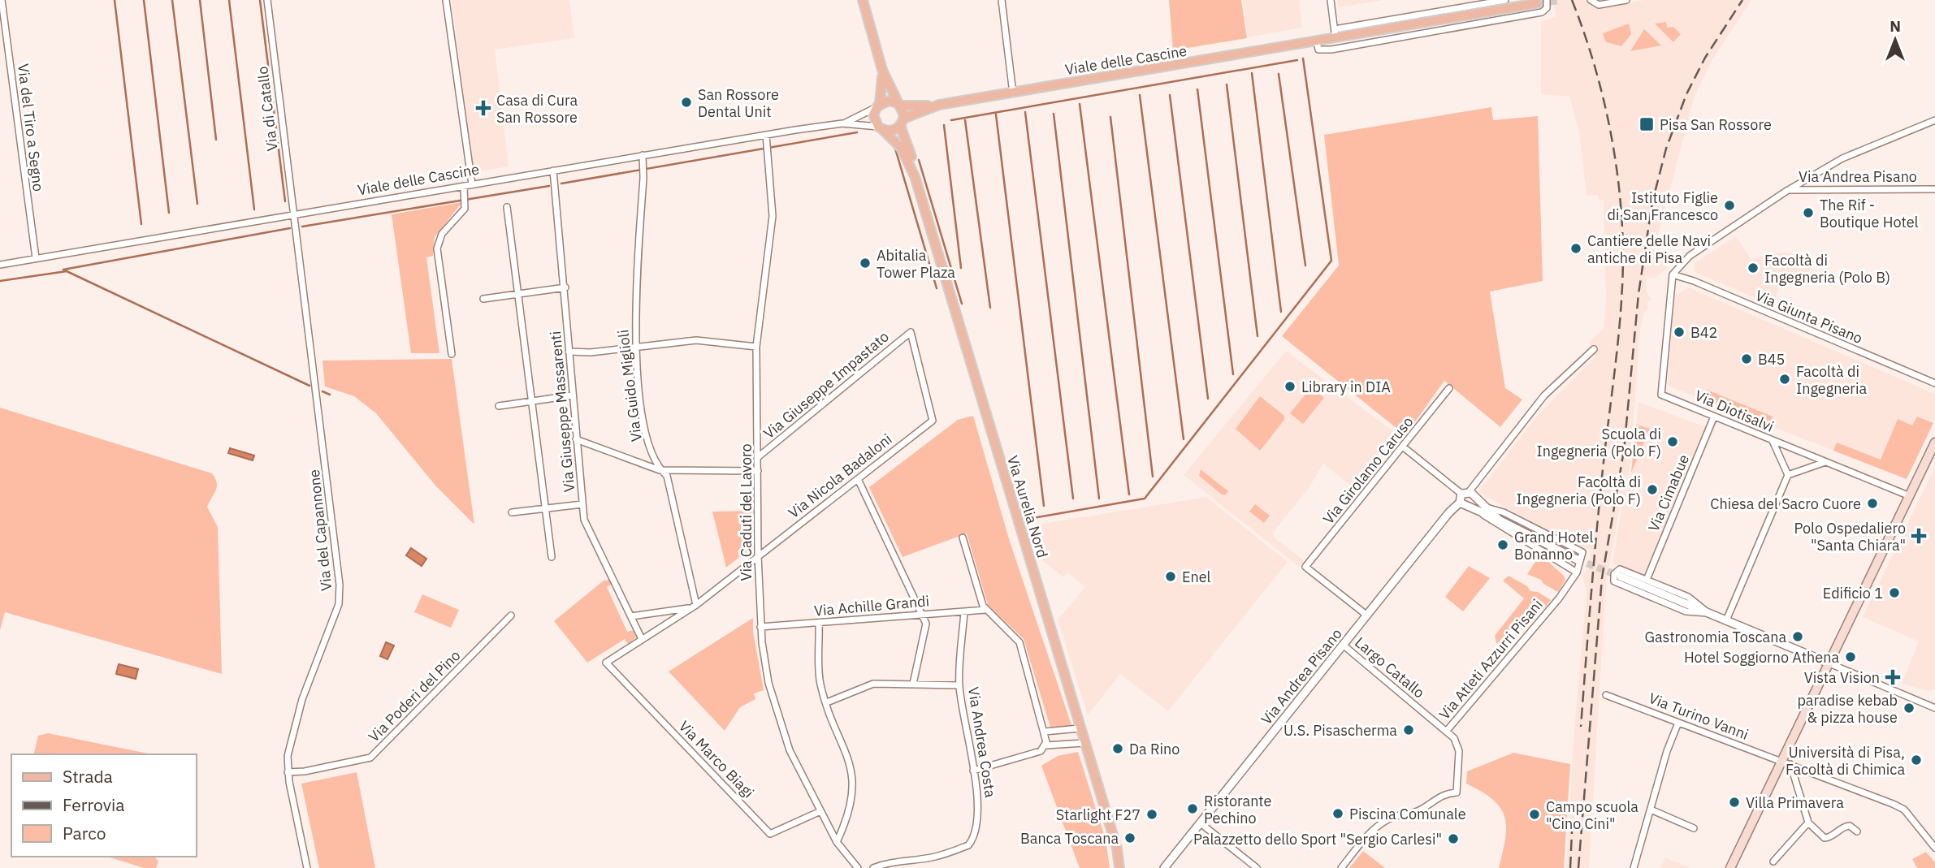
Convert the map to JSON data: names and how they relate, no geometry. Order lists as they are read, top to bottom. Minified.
{"streets":{"main road":["Viale delle Cascine","Via Aurelia Nord"],"street":["Via di Catallo","Via del Tiro a Segno","Via Andrea Pisano","Via Giunta Pisano","Via Giuseppe Impastato","Via Guido Miglioli","Via Diotisalvi","Via Giuseppe Massarenti","Via Girolamo Caruso","Via Nicola Badaloni","Via Cimabue","Via Caduti del Lavoro","Via del Capannone","Via Achille Grandi","Via Atleti Azzurri Pisani","Largo Catallo","Via Poderi del Pino","Via Turino Vanni","Via Andrea Costa","Via Marco Biagi"]},"crossings":[["Viale delle Cascine","Via di Catallo"],["Viale delle Cascine","Via del Tiro a Segno"],["Viale delle Cascine","Via Guido Miglioli"],["Viale delle Cascine","Via Giuseppe Massarenti"],["Viale delle Cascine","Via Aurelia Nord"],["Viale delle Cascine","Via Caduti del Lavoro"],["Viale delle Cascine","Via del Capannone"],["Via di Catallo","Via del Capannone"],["Via Andrea Pisano","Via Giunta Pisano"],["Via Andrea Pisano","Via Diotisalvi"],["Via Andrea Pisano","Via Girolamo Caruso"],["Via Andrea Pisano","Largo Catallo"],["Via Giunta Pisano","Via Diotisalvi"],["Via Giuseppe Impastato","Via Nicola Badaloni"],["Via Giuseppe Impastato","Via Caduti del Lavoro"],["Via Guido Miglioli","Via Nicola Badaloni"],["Via Diotisalvi","Via Cimabue"],["Via Giuseppe Massarenti","Via Nicola Badaloni"],["Via Nicola Badaloni","Via Caduti del Lavoro"],["Via Nicola Badaloni","Via Marco Biagi"],["Via Caduti del Lavoro","Via Achille Grandi"],["Via Caduti del Lavoro","Via Marco Biagi"],["Via del Capannone","Via Poderi del Pino"],["Via Achille Grandi","Via Andrea Costa"],["Via Atleti Azzurri Pisani","Largo Catallo"]],"places":{"other":["San Rossore Dental Unit","Istituto Figlie di San Francesco","The Rif - Boutique Hotel","Cantiere delle Navi antiche di Pisa","Abitalia Tower Plaza","Facoltà di Ingegneria (Polo B)","B42","B45","Facoltà di Ingegneria","Library in DIA","Scuola di Ingegneria (Polo F)","Facoltà di Ingegneria (Polo F)","Chiesa del Sacro Cuore","Grand Hotel Bonanno","Enel","Edificio 1","Gastronomia Toscana","Hotel Soggiorno Athena","paradise kebab & pizza house","U.S. Pisascherma","Da Rino","Università di Pisa, Facoltà di Chimica","Villa Primavera","Ristorante Pechino","Piscina Comunale","Starlight F27","Campo scuola \"Cino Cini\"","Banca Toscana","Palazzetto dello Sport \"Sergio Carlesi\""],"health":["Casa di Cura San Rossore","Polo Ospedaliero \"Santa Chiara\"","Vista Vision"],"transit":["Pisa San Rossore"]},"legend":["Strada","Ferrovia","Parco"],"north":"top"}
